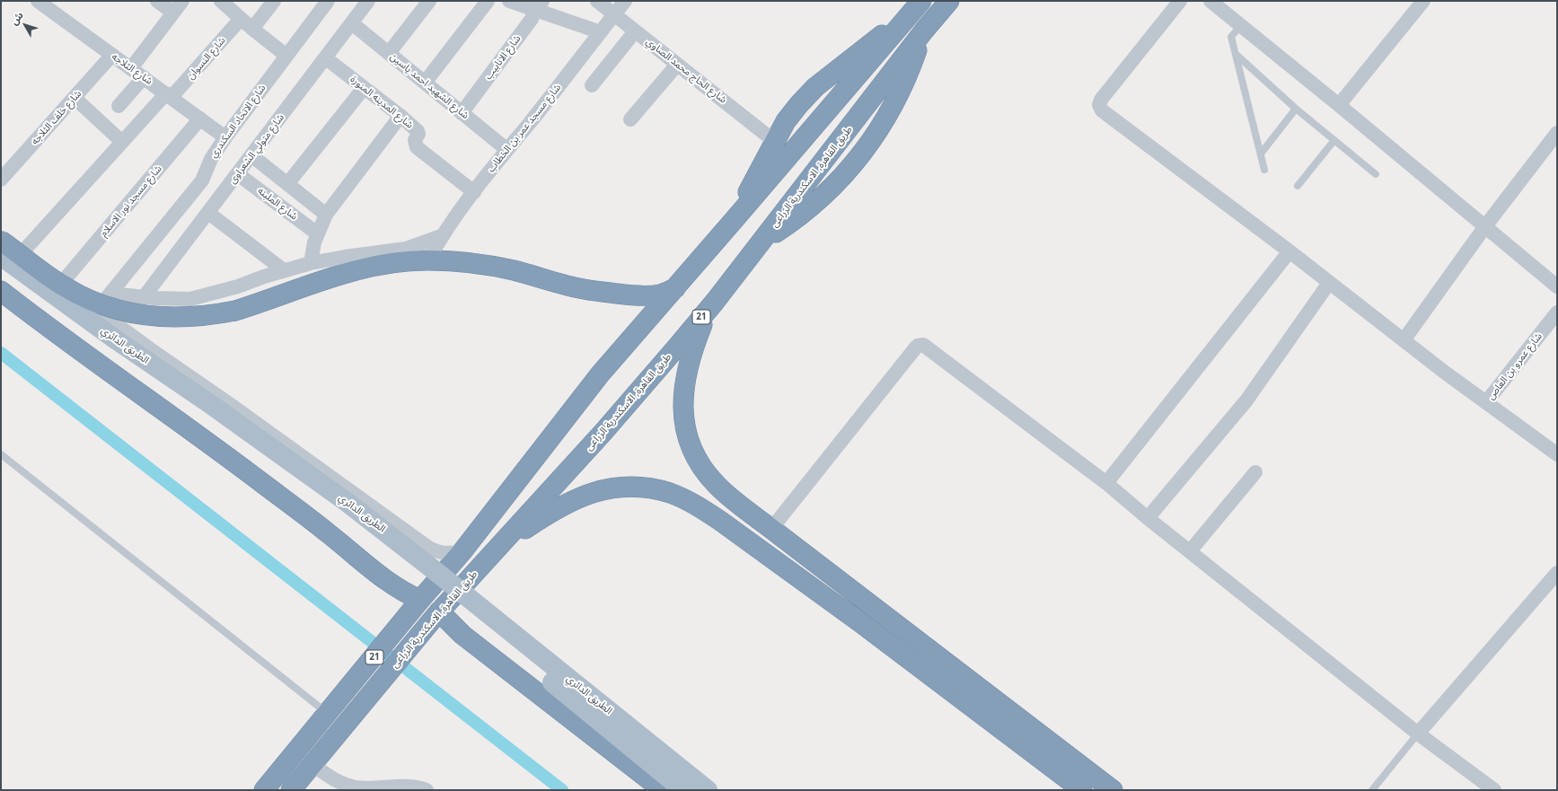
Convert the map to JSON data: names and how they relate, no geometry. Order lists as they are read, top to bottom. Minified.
{"streets":{"highway":["طريق القاهرة, الاسكندرية الزراعى","21"],"main road":["الطريق الدائري"],"street":["شارع الانابيب","شارع النسوان","شارع الثلاجه","شارع الحاج محمد الصاوي","شارع الشهيد احمد ياسين","شارع المدينه المنورة","شارع خلف الثلاجه","شارع الاتحاد السكندري","شارع مسجد عمر بن الخطاب","شارع متولي الشعراوى","شارع مسجد نور الاسلام","شارع الملبنه","شارع عمرو بن العاص"]},"crossings":[["شارع الانابيب","شارع الشهيد احمد ياسين"],["شارع النسوان","شارع الثلاجه"],["شارع الثلاجه","شارع خلف الثلاجه"],["شارع الثلاجه","شارع الاتحاد السكندري"],["شارع الثلاجه","شارع مسجد نور الاسلام"],["شارع الحاج محمد الصاوي","شارع مسجد عمر بن الخطاب"],["شارع الشهيد احمد ياسين","شارع مسجد عمر بن الخطاب"],["شارع الشهيد احمد ياسين","شارع متولي الشعراوى"],["شارع المدينه المنورة","شارع مسجد عمر بن الخطاب"],["شارع المدينه المنورة","شارع متولي الشعراوى"],["شارع متولي الشعراوى","شارع الملبنه"]],"north":"top left"}
